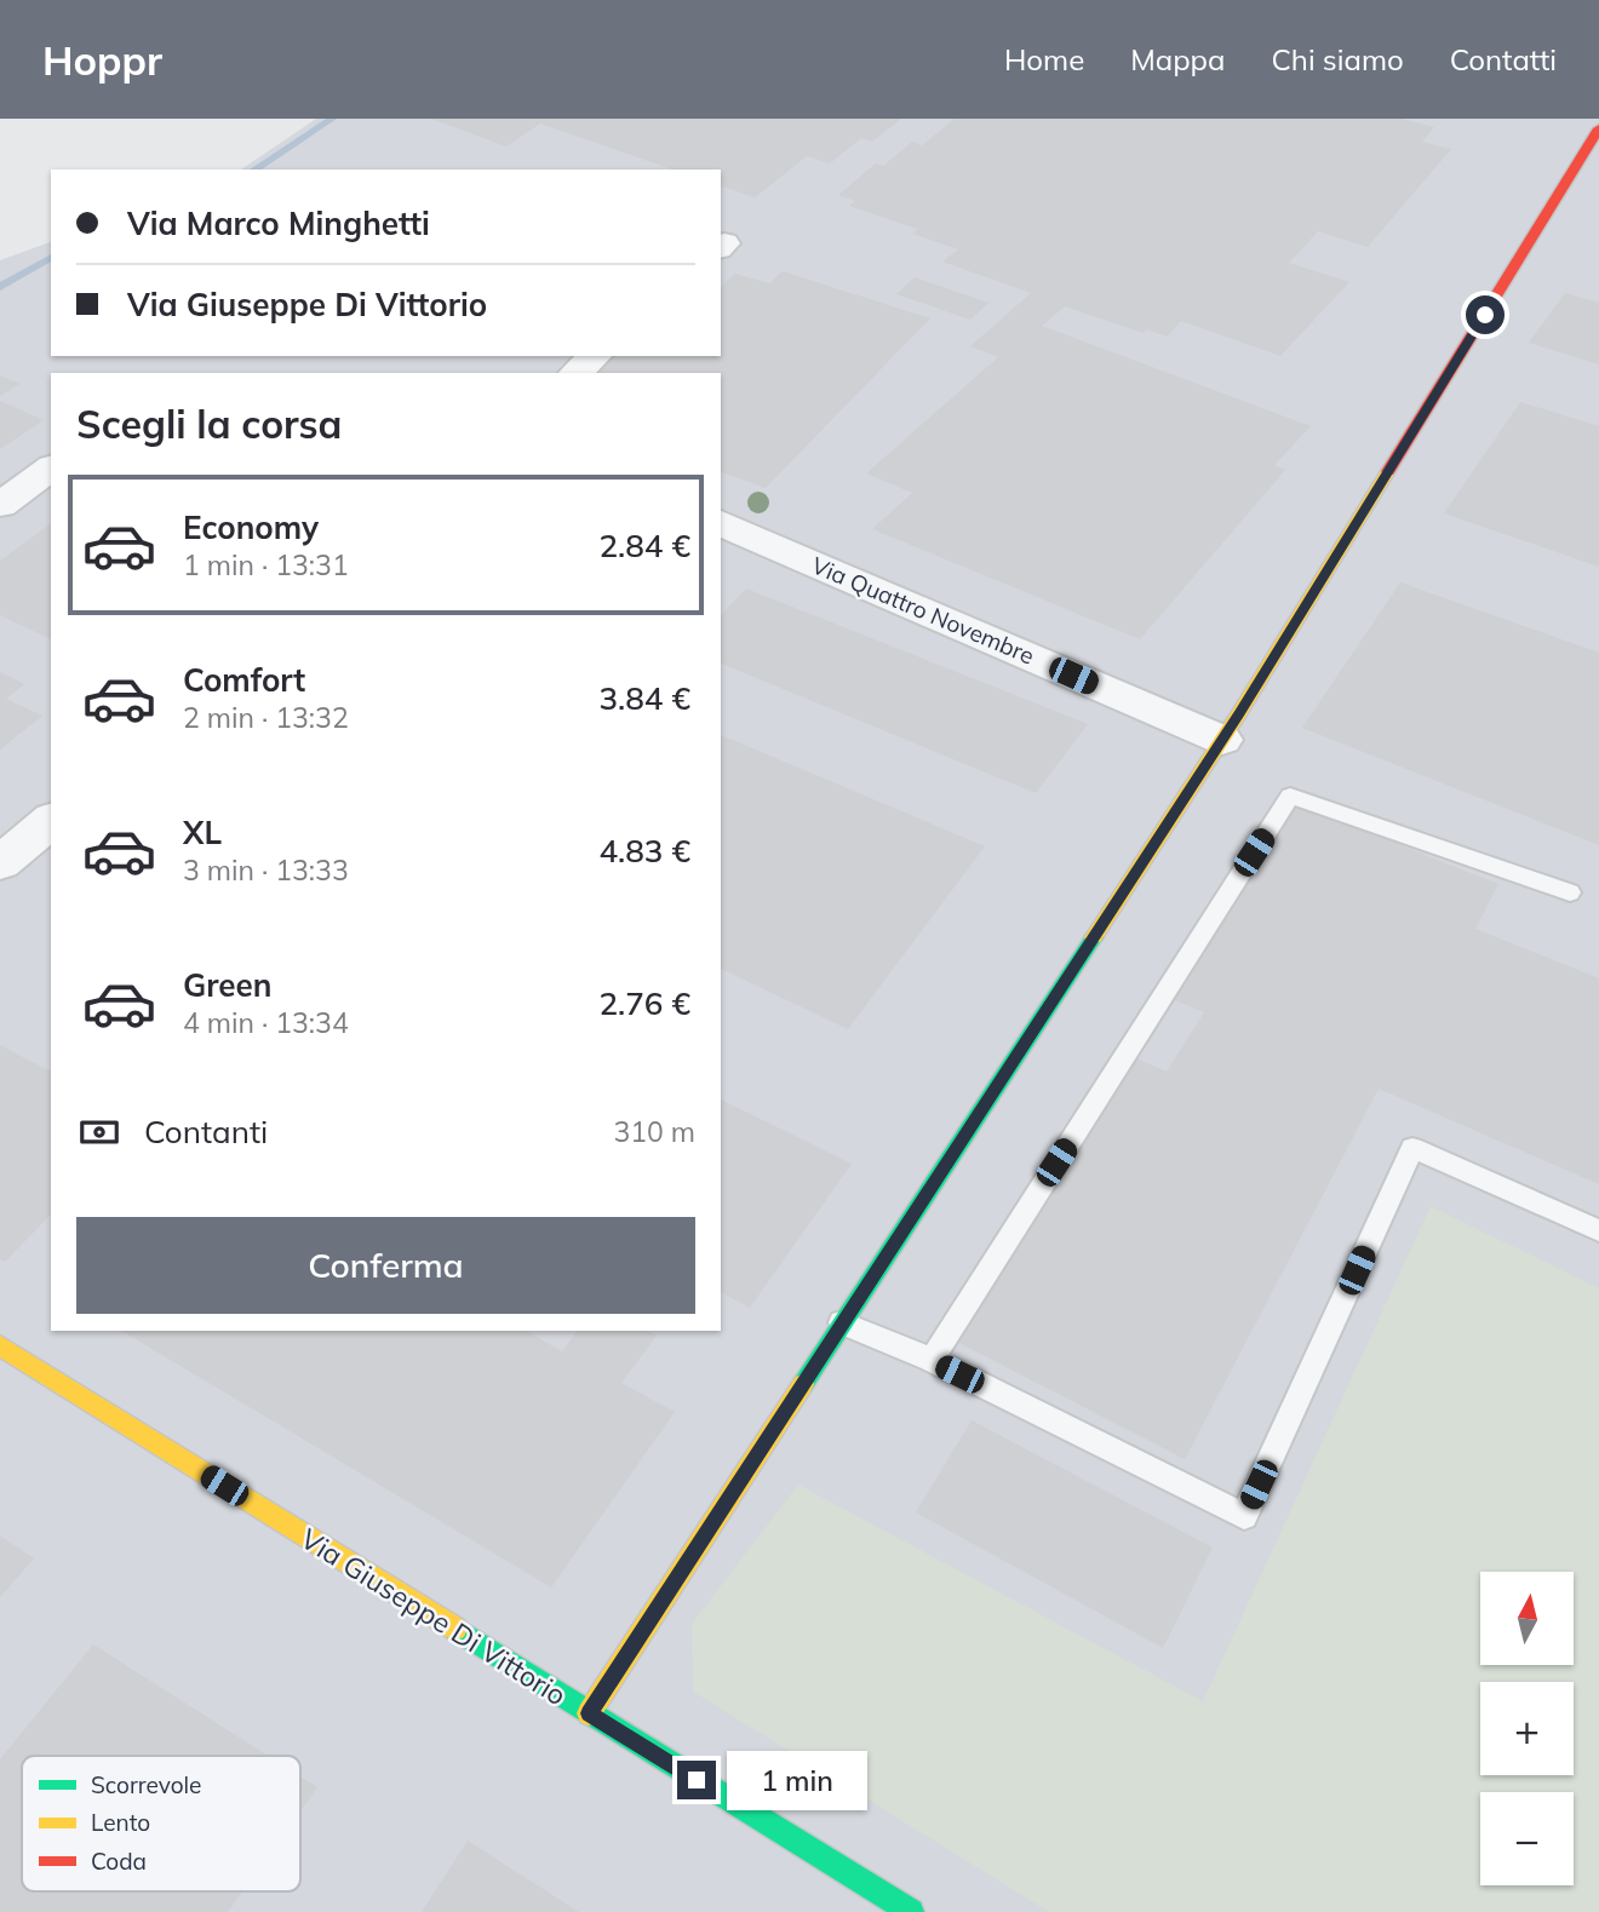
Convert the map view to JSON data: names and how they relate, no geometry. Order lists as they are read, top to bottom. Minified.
{"streets":{"street":["Via Quattro Novembre","Via Giuseppe Di Vittorio"]},"legend":["Scorrevole","Lento","Coda"],"north":"top","page":{"header":"Hoppr","nav":["Home","Mappa","Chi siamo","Contatti"],"banner":["Via Marco Minghetti","Via Giuseppe Di Vittorio"],"heading":"Scegli la corsa","list":[{"name":"Economy","note":"1 min · 13:31","value":"2.84 €"},{"name":"Comfort","note":"2 min · 13:32","value":"3.84 €"},{"name":"XL","note":"3 min · 13:33","value":"4.83 €"},{"name":"Green","note":"4 min · 13:34","value":"2.76 €"}],"pay":["Contanti","310 m"],"buttons":"Conferma","map_buttons":["+","−"],"bubble":"1 min"}}
